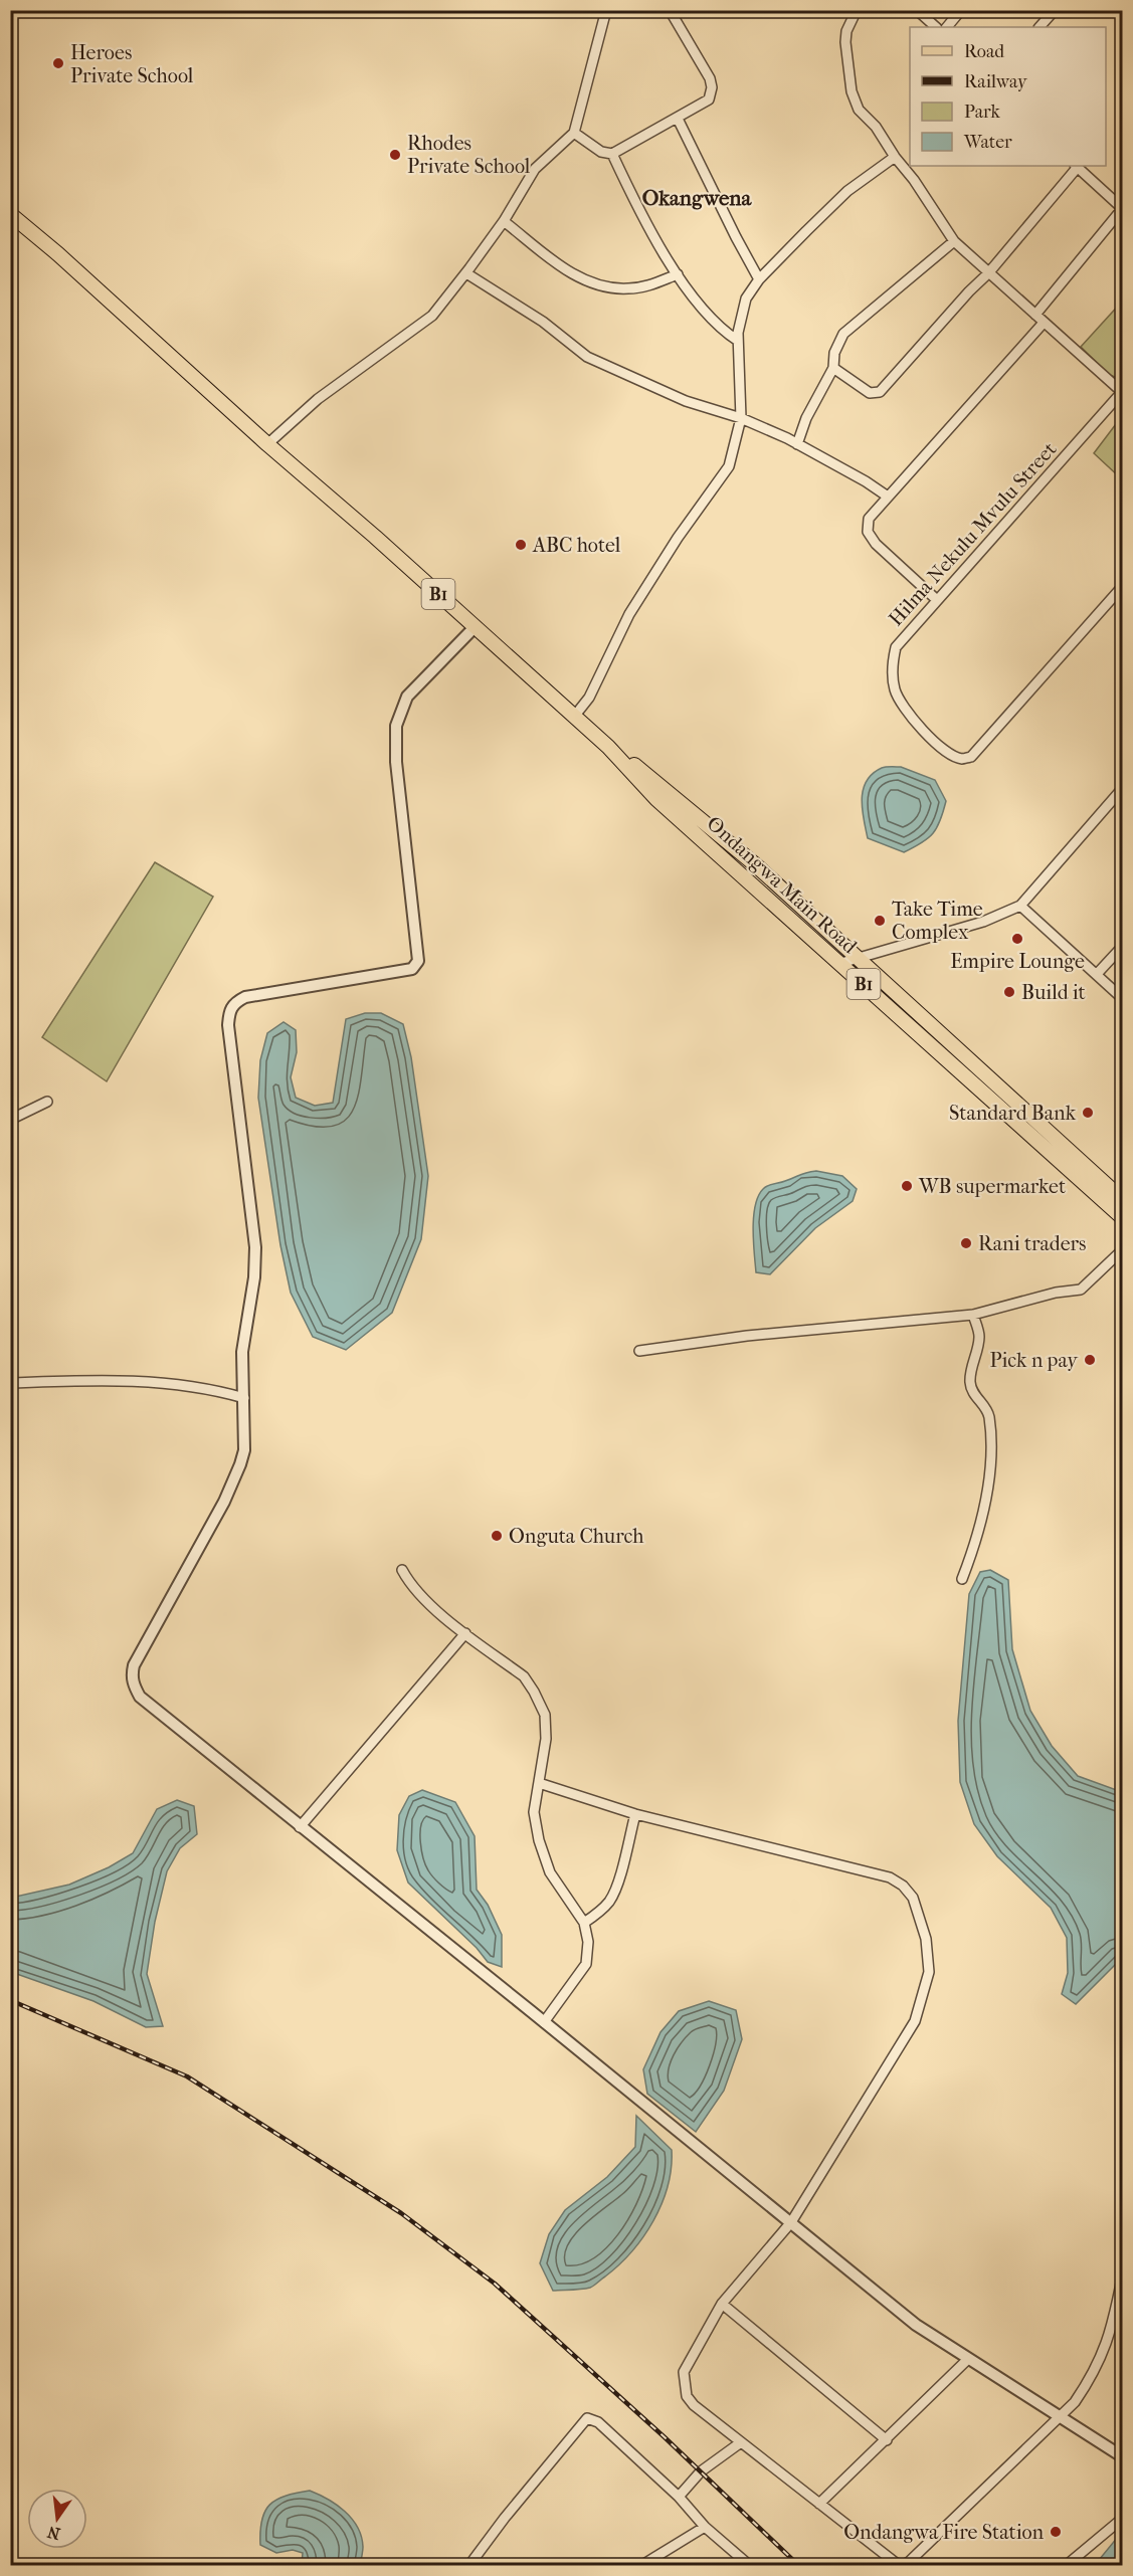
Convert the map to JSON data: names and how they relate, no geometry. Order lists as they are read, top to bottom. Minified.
{"streets":{"main road":["B1","Ondangwa Main Road"],"street":["Hilma Nekulu Mvulu Street"]},"crossings":[["B1","Ondangwa Main Road"]],"districts":["Okangwena"],"places":["Heroes Private School","Rhodes Private School","ABC hotel","Take Time Complex","Empire Lounge","Build it","Standard Bank","WB supermarket","Rani traders","Pick n pay","Onguta Church","Ondangwa Fire Station"],"legend":["Road","Railway","Park","Water"],"north":"bottom"}
